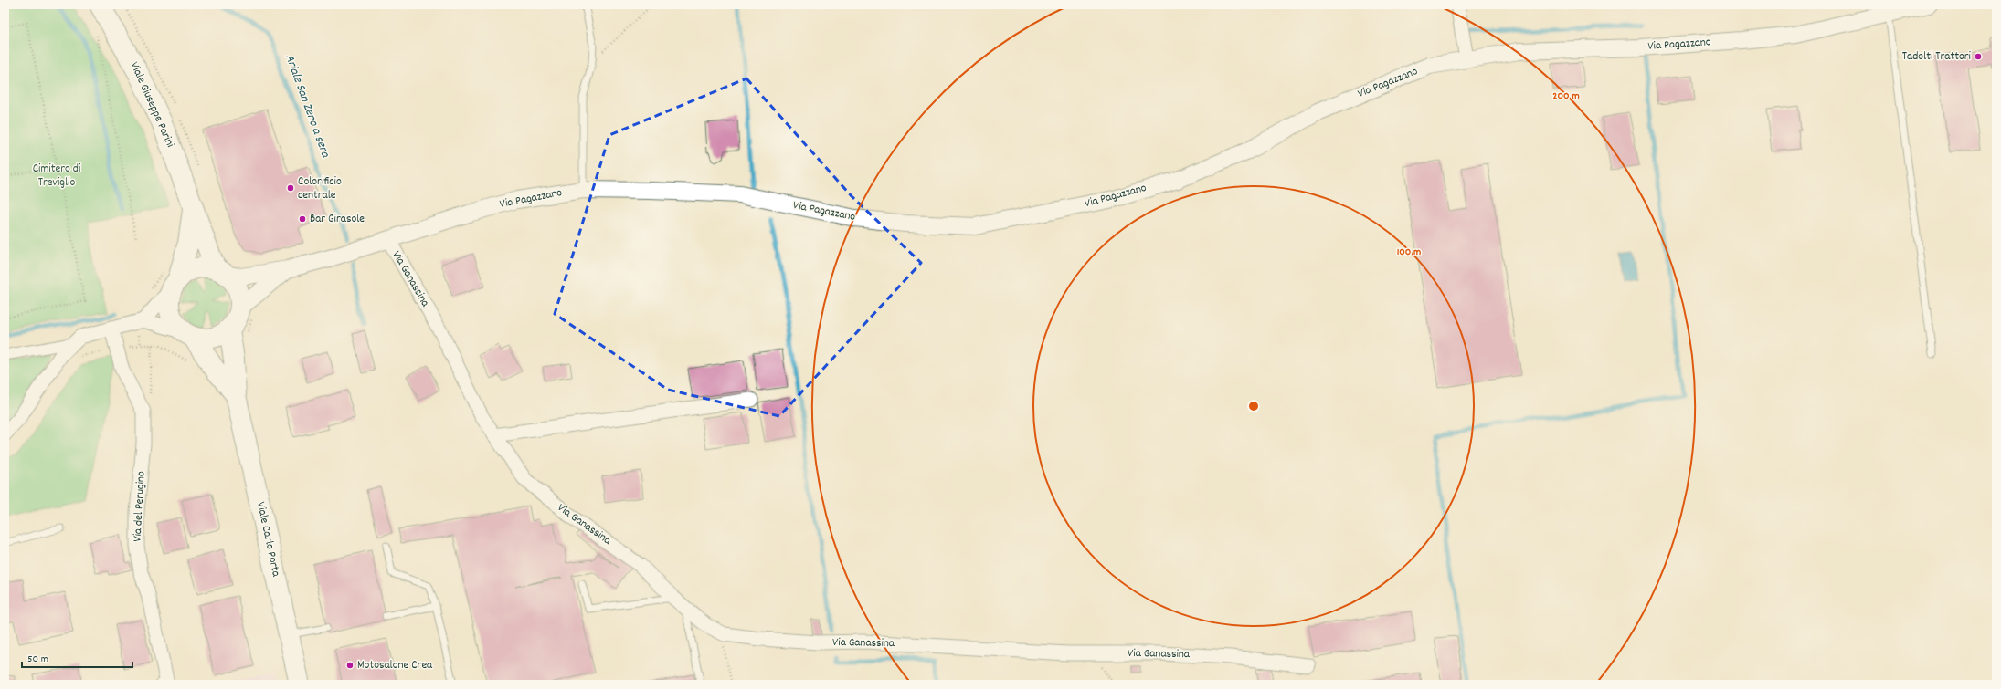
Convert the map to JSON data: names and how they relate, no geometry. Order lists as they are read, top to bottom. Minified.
{"streets":{"main road":["Viale Giuseppe Parini","Viale Carlo Porta"],"street":["Via Pagazzano","Via Ganassina","Via del Perugino"]},"crossings":[["Via Pagazzano","Viale Giuseppe Parini"],["Via Pagazzano","Via Ganassina"],["Via Pagazzano","Viale Carlo Porta"],["Viale Giuseppe Parini","Viale Carlo Porta"]],"water":["Ariale San Zeno a sera"],"parks":["Cimitero di Treviglio"],"places":["Tadolti Trattori","Colorificio centrale","Bar Girasole","Motosalone Crea"],"scale_bar":"50 m","rings":["200 m","100 m"]}
